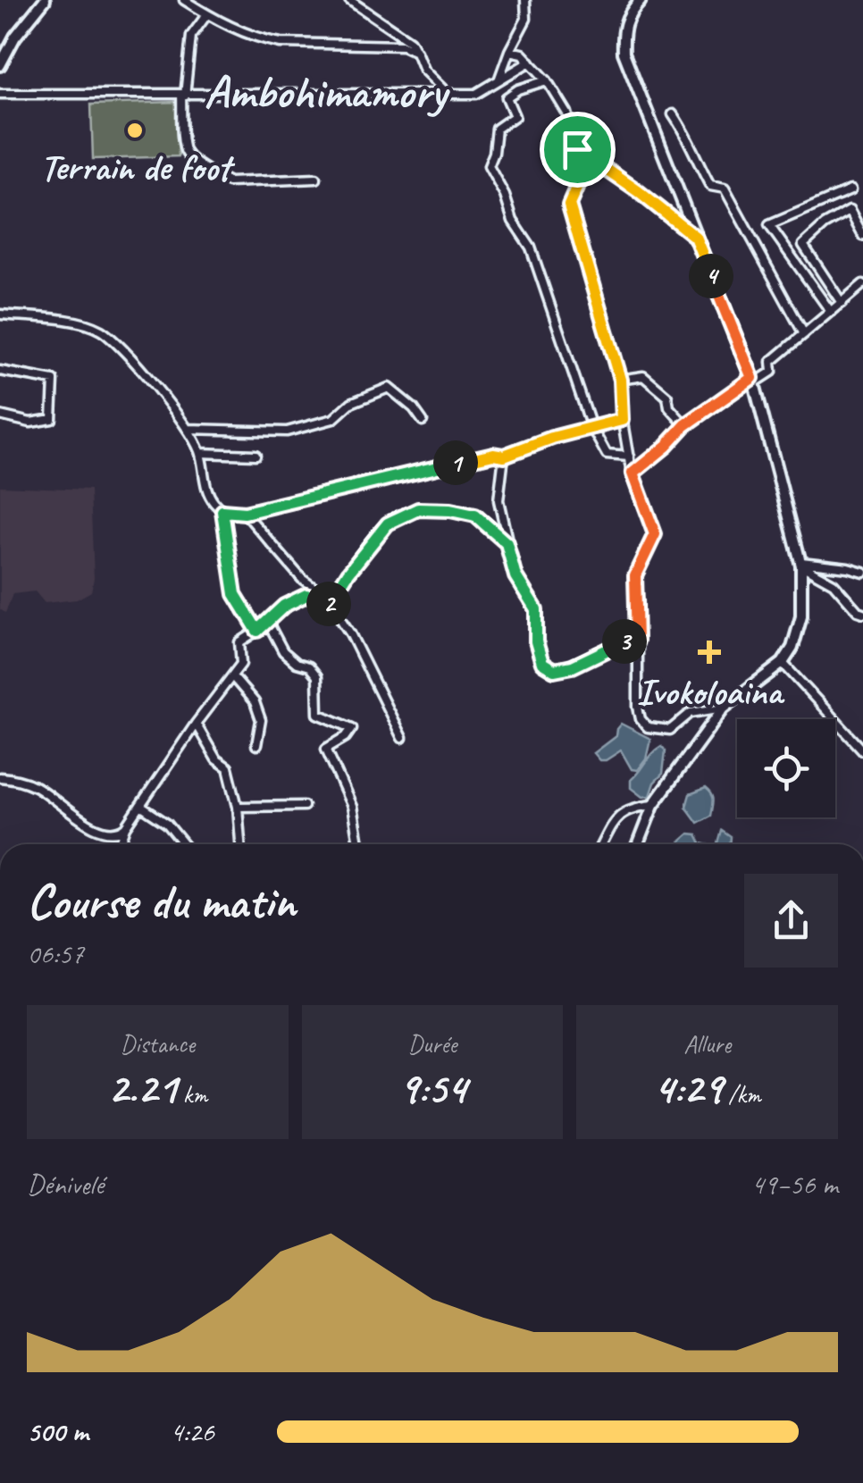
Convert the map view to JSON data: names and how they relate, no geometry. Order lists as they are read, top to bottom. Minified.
{"districts":["Ambohimamory"],"places":{"other":["Terrain de foot"],"health":["Ivokoloaina"]},"page":{"pins":["4","1","2","3"],"heading":["Course du matin","06:57"],"stats":[["Distance","2.21 km"],["Durée","9:54"],["Allure","4:29 /km"]],"chart":["Dénivelé","49–56 m"],"list":[{"name":"500 m","note":"4:26"}]}}
